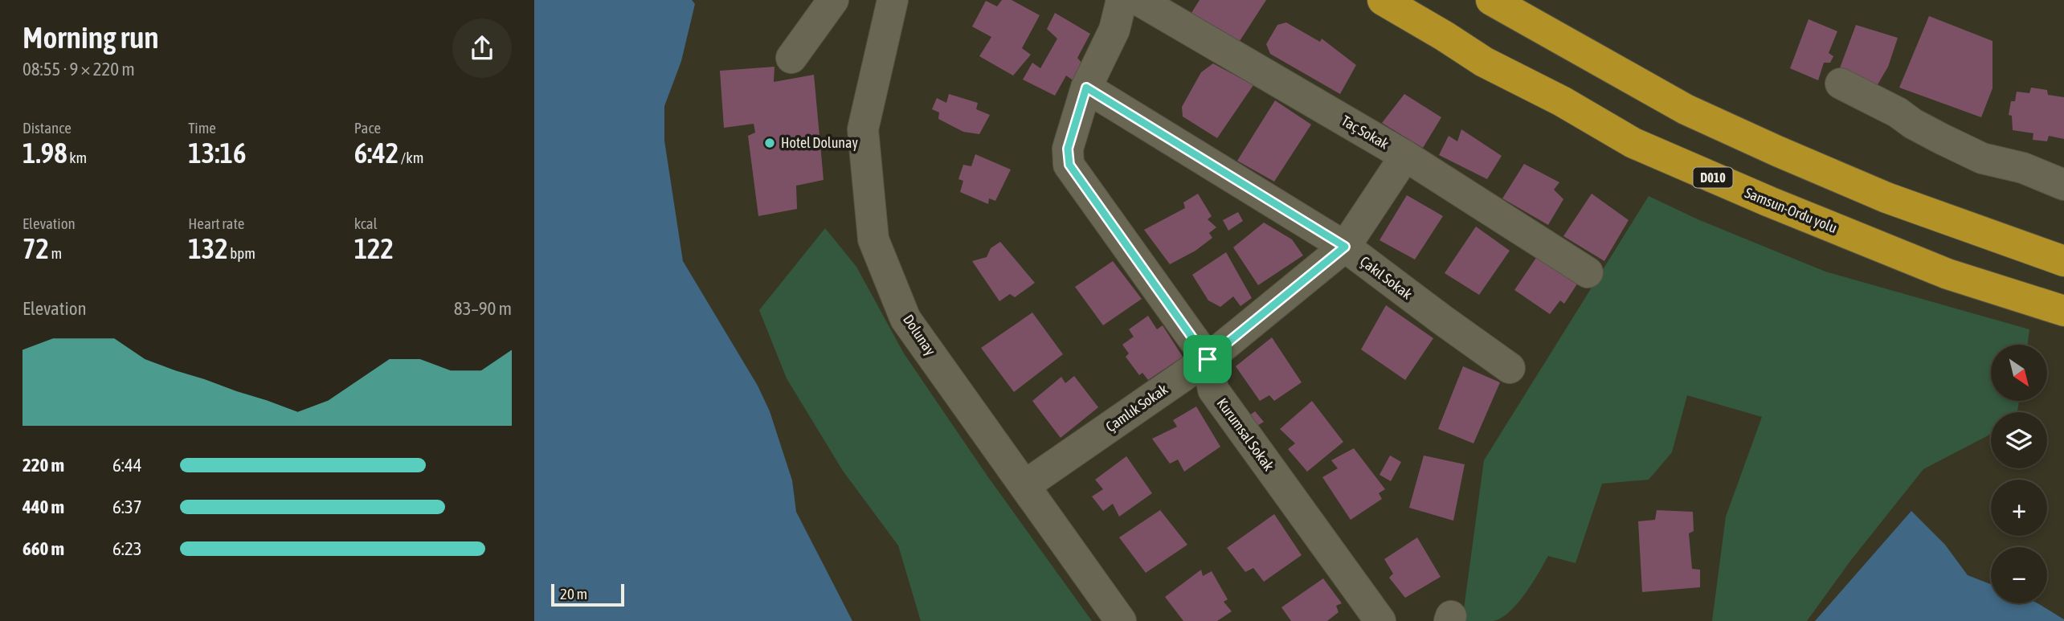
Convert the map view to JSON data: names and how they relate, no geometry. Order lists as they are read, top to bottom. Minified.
{"streets":{"highway":["D010","Samsun-Ordu yolu"],"street":["Taç Sokak","Çakıl Sokak","Dolunay","Çamlık Sokak","Kurumsal Sokak"]},"crossings":[["Taç Sokak","Çamlık Sokak"],["Çakıl Sokak","Çamlık Sokak"],["Çakıl Sokak","Kurumsal Sokak"],["Dolunay","Çamlık Sokak"],["Çamlık Sokak","Kurumsal Sokak"]],"places":["Hotel Dolunay"],"scale_bar":"20 m","north":"bottom right","page":{"heading":["Morning run","08:55 · 9 × 220 m"],"stats":[["Distance","1.98 km"],["Time","13:16"],["Pace","6:42 /km"],["Elevation","72 m"],["Heart rate","132 bpm"],["kcal","122"]],"chart":["Elevation","83–90 m"],"map_buttons":["+","−"],"list":[{"name":"220 m","note":"6:44"},{"name":"440 m","note":"6:37"},{"name":"660 m","note":"6:23"}],"scale":"20 m"}}
